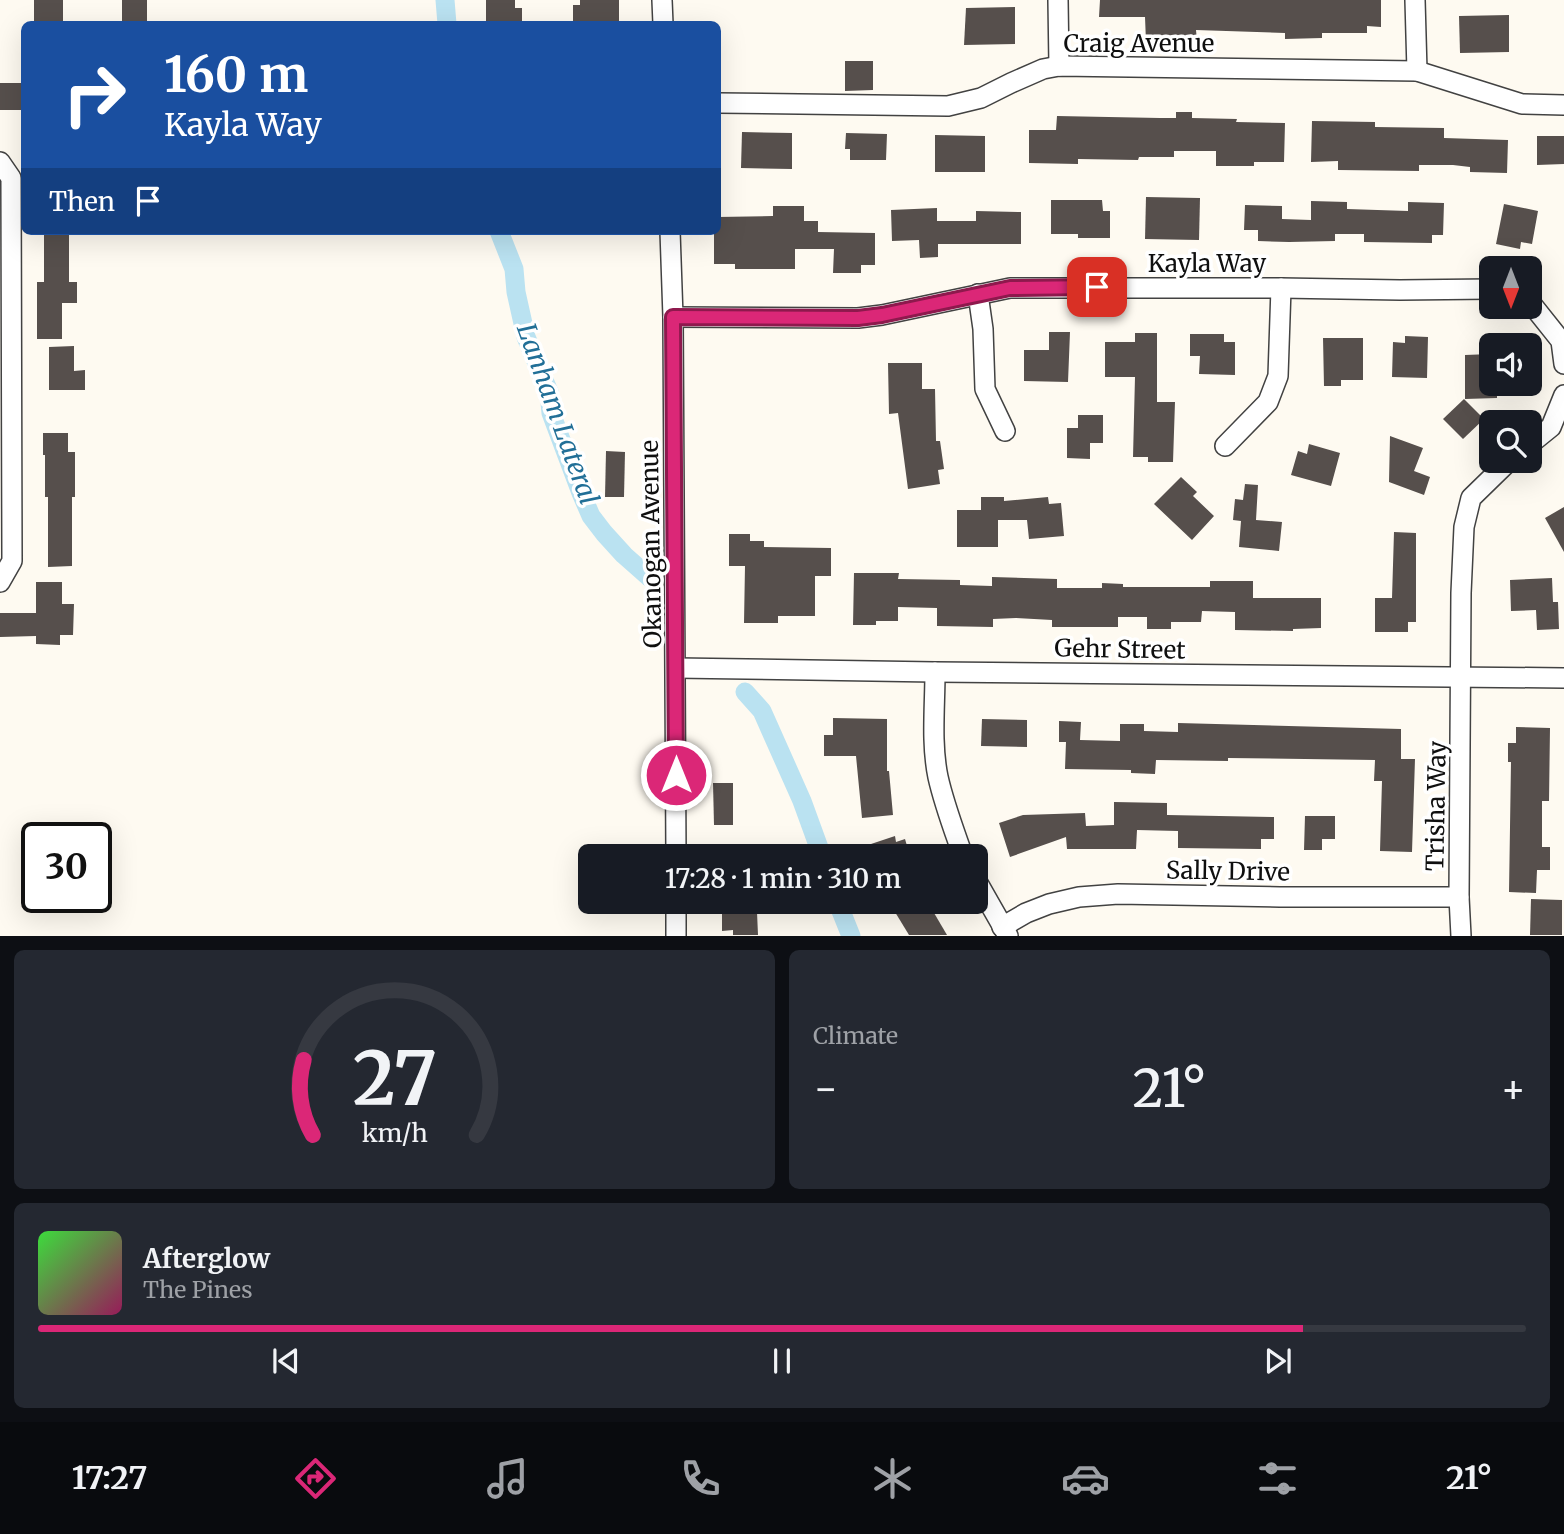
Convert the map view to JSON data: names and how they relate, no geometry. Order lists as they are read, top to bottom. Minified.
{"streets":{"street":["Craig Avenue","Kayla Way","Okanogan Avenue","Gehr Street","Trisha Way","Sally Drive"]},"crossings":[["Kayla Way","Okanogan Avenue"],["Okanogan Avenue","Gehr Street"],["Gehr Street","Trisha Way"],["Trisha Way","Sally Drive"]],"water":["Lanham Lateral"],"north":"bottom","page":{"turn":["160 m","Kayla Way"],"then":"Then","limit":"30","trip":"17:28 · 1 min · 310 m","tile":"Climate","heat":["−","21°","+"],"song":["Afterglow","The Pines"],"tabs":["17:27","21°"],"gauge":["27","km/h"]}}
